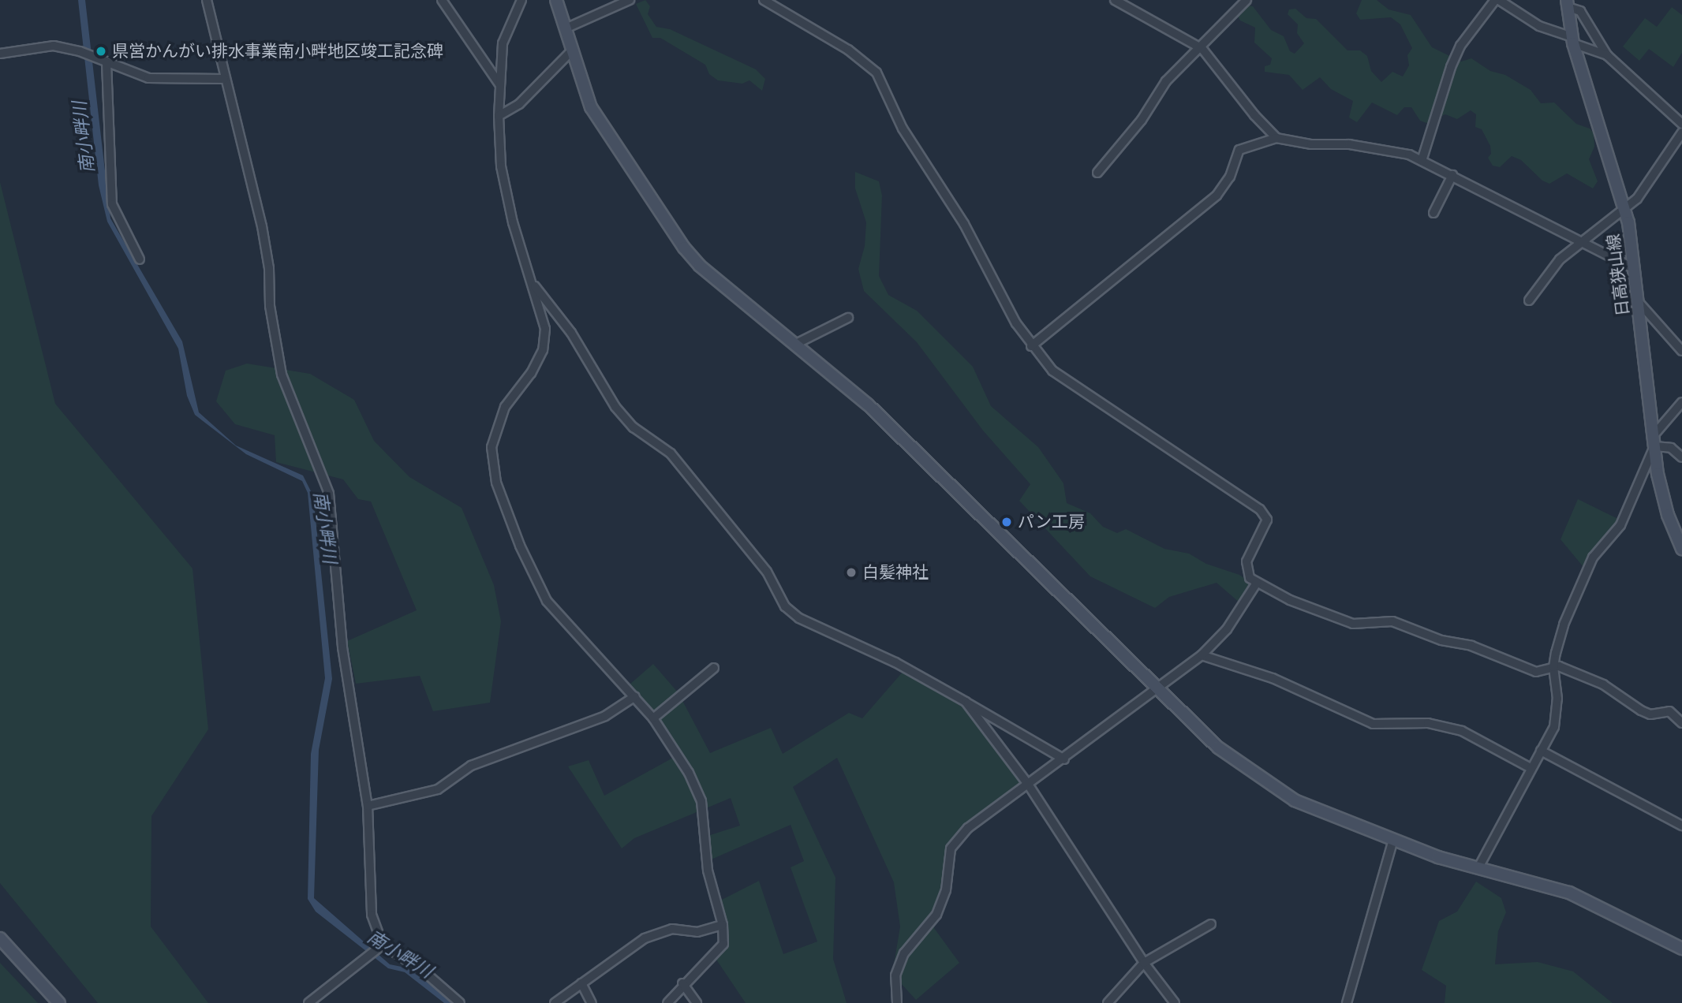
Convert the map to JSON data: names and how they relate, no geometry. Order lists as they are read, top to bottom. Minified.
{"streets":{"street":["日高狭山線"]},"water":["南小畔川"],"places":["県営かんがい排水事業南小畔地区竣工記念碑","パン工房","白髪神社"]}
